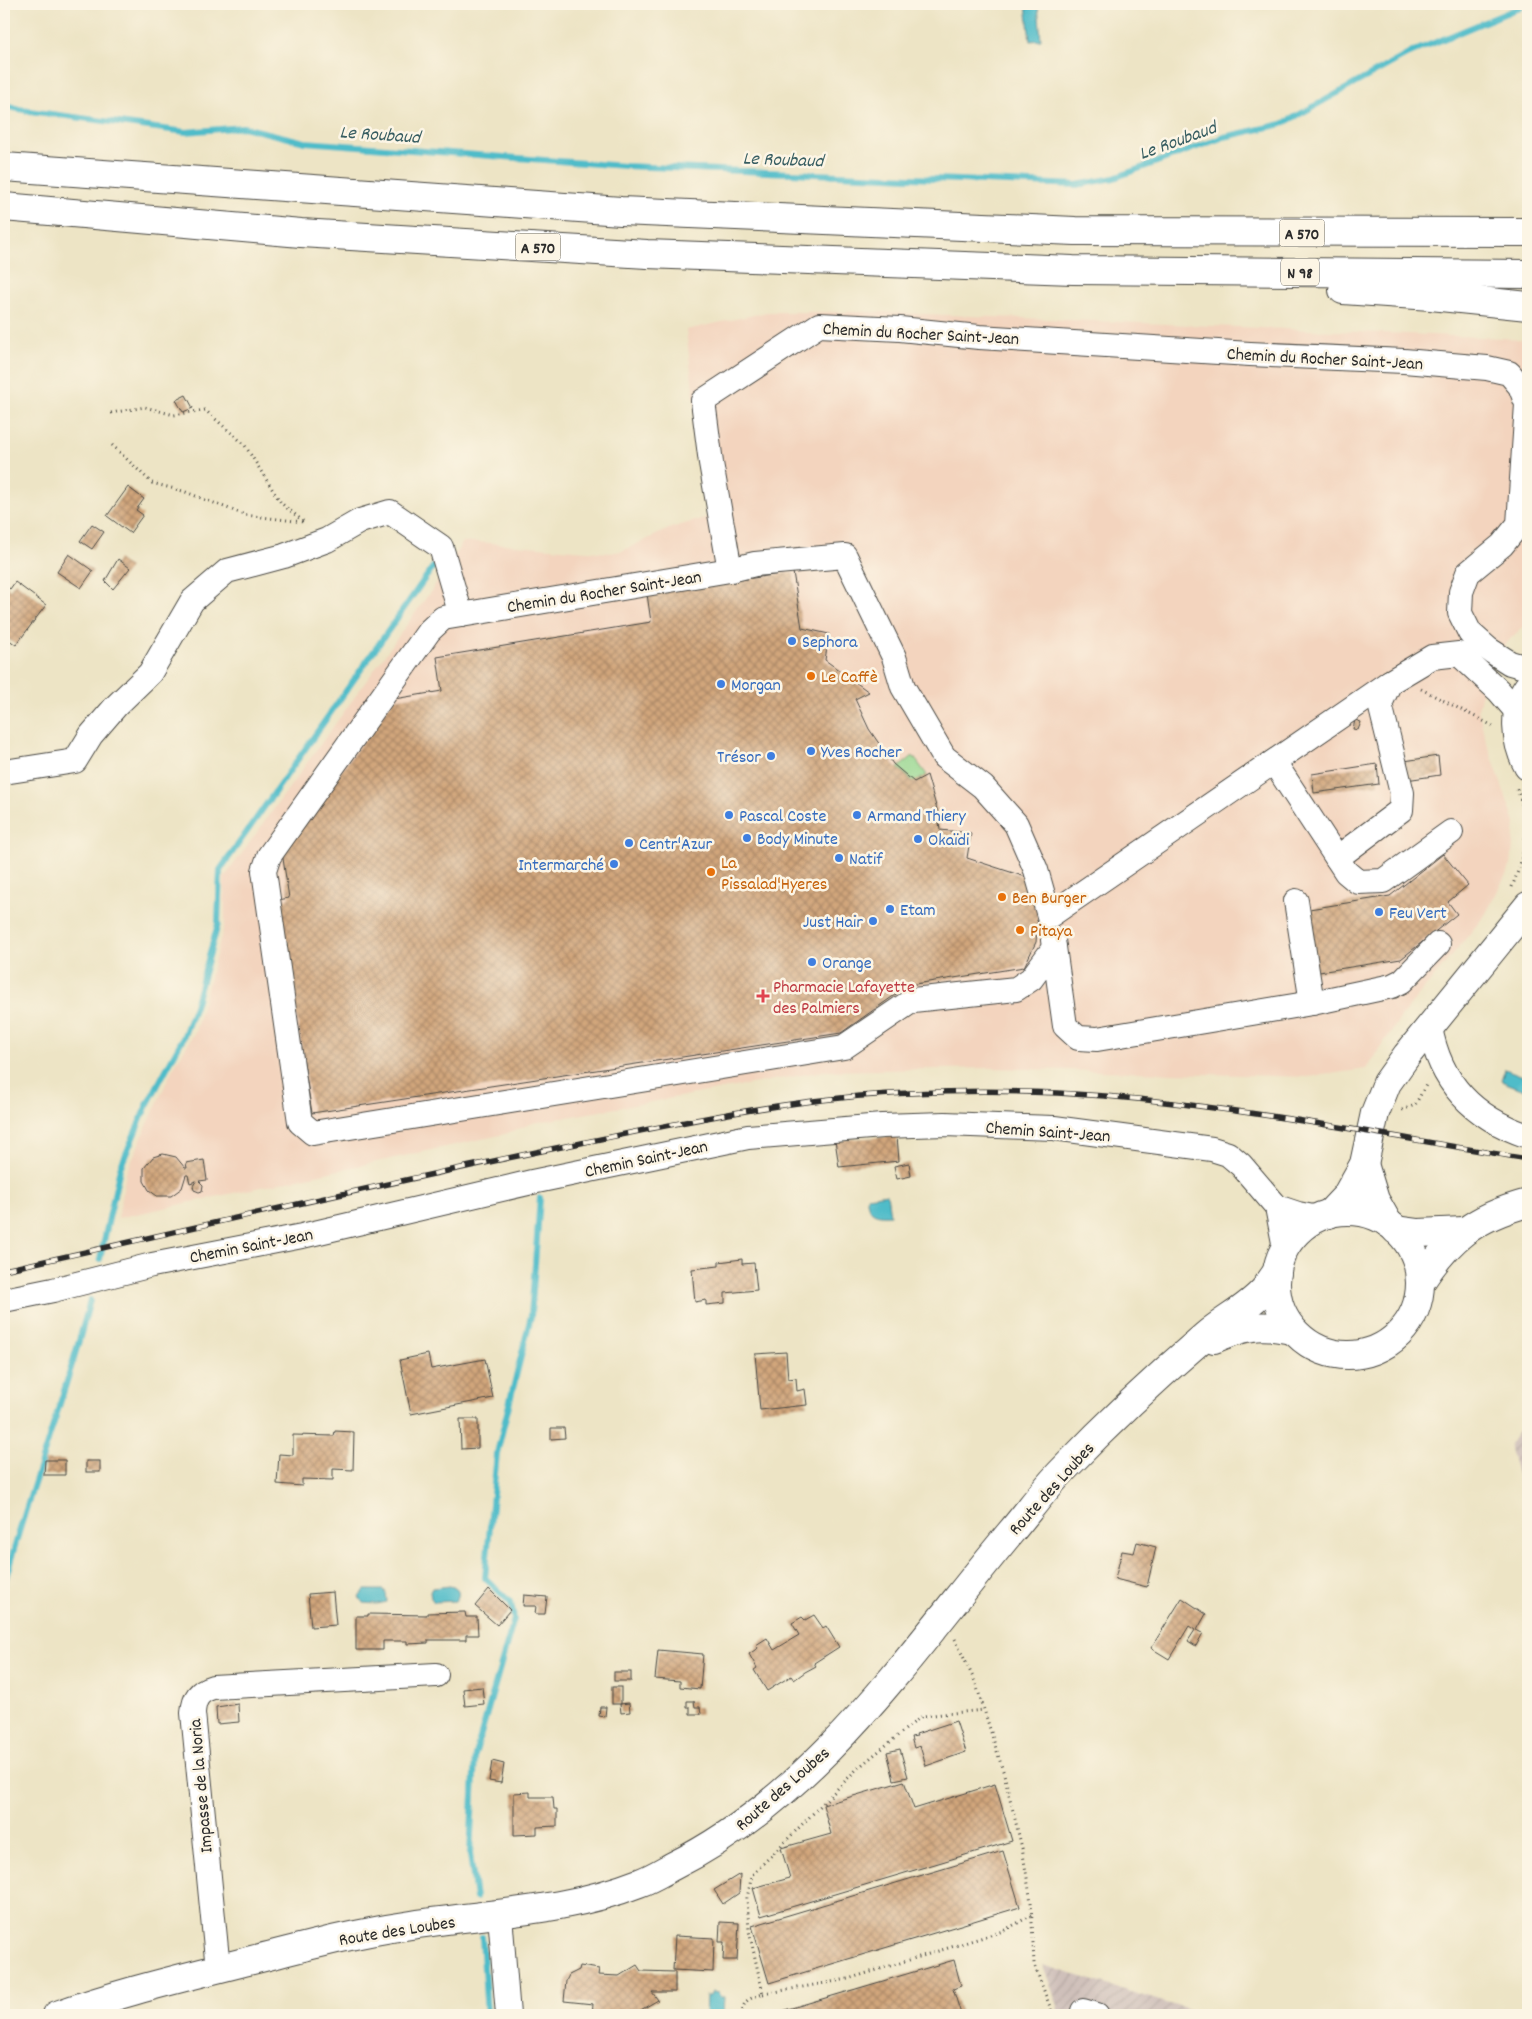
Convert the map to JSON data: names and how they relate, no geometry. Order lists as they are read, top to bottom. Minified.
{"streets":{"main road":["A 570","N 98","Route des Loubes"],"street":["Chemin du Rocher Saint-Jean","Chemin Saint-Jean","Impasse de la Noria"]},"crossings":[["A 570","N 98"],["Chemin Saint-Jean","Route des Loubes"],["Route des Loubes","Impasse de la Noria"]],"water":["Le Roubaud"],"places":{"other":["Sephora","Le Caffè","Morgan","Yves Rocher","Trésor","Pascal Coste","Armand Thiery","Body Minute","Okaïdi","Centr'Azur","Natif","Intermarché","La Pissalad'Hyeres","Ben Burger","Etam","Feu Vert","Just Hair","Pitaya","Orange"],"health":["Pharmacie Lafayette des Palmiers"]}}
